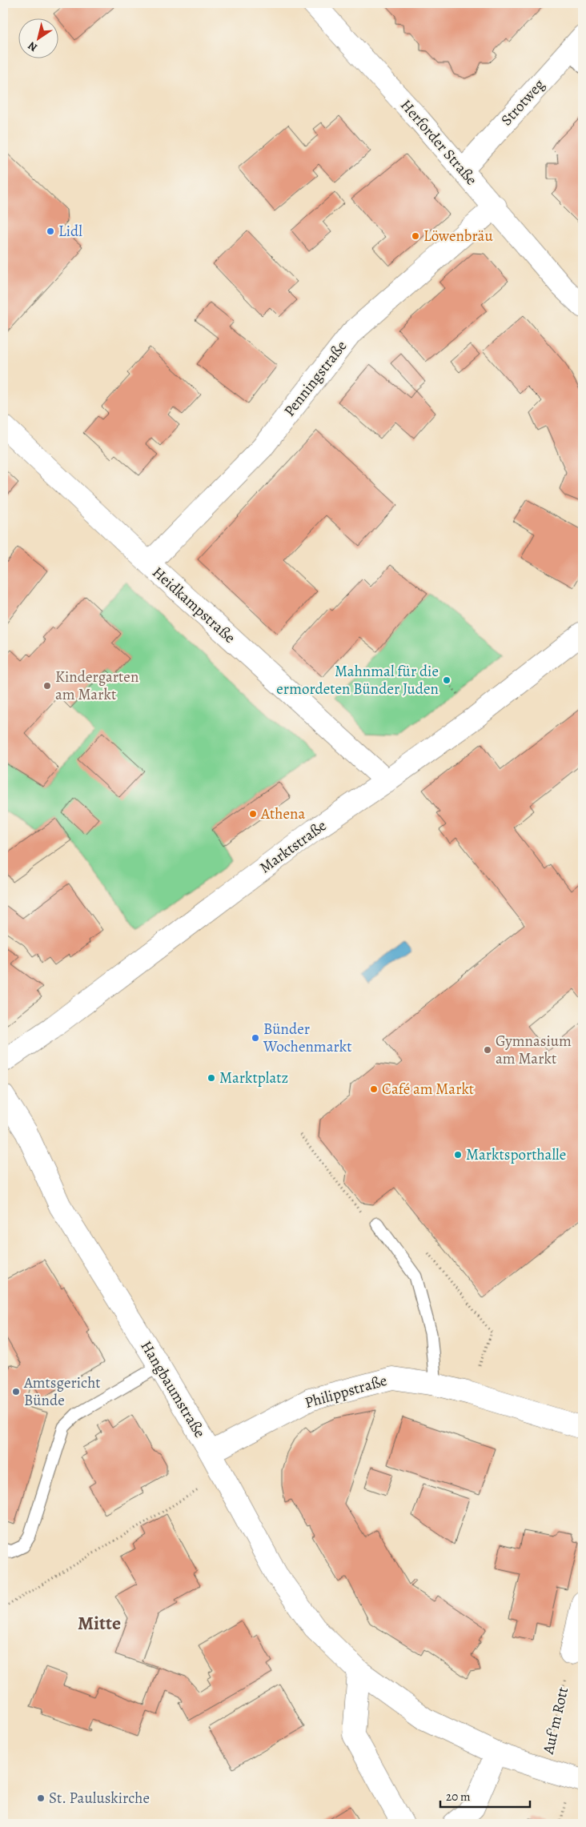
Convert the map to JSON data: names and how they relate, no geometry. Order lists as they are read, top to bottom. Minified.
{"streets":{"street":["Strotweg","Herforder Straße","Penningstraße","Heidkampstraße","Marktstraße","Hangbaumstraße","Philippstraße"],"path":["Auf'm Rott"]},"crossings":[["Strotweg","Herforder Straße"],["Herforder Straße","Penningstraße"],["Penningstraße","Heidkampstraße"],["Heidkampstraße","Marktstraße"],["Hangbaumstraße","Philippstraße"],["Hangbaumstraße","Auf'm Rott"]],"districts":["Mitte"],"places":["Lidl","Löwenbräu","Mahnmal für die ermordeten Bünder Juden","Kindergarten am Markt","Athena","Bünder Wochenmarkt","Gymnasium am Markt","Marktplatz","Café am Markt","Marktsporthalle","Amtsgericht Bünde","St. Pauluskirche"],"scale_bar":"20 m","north":"bottom left"}
